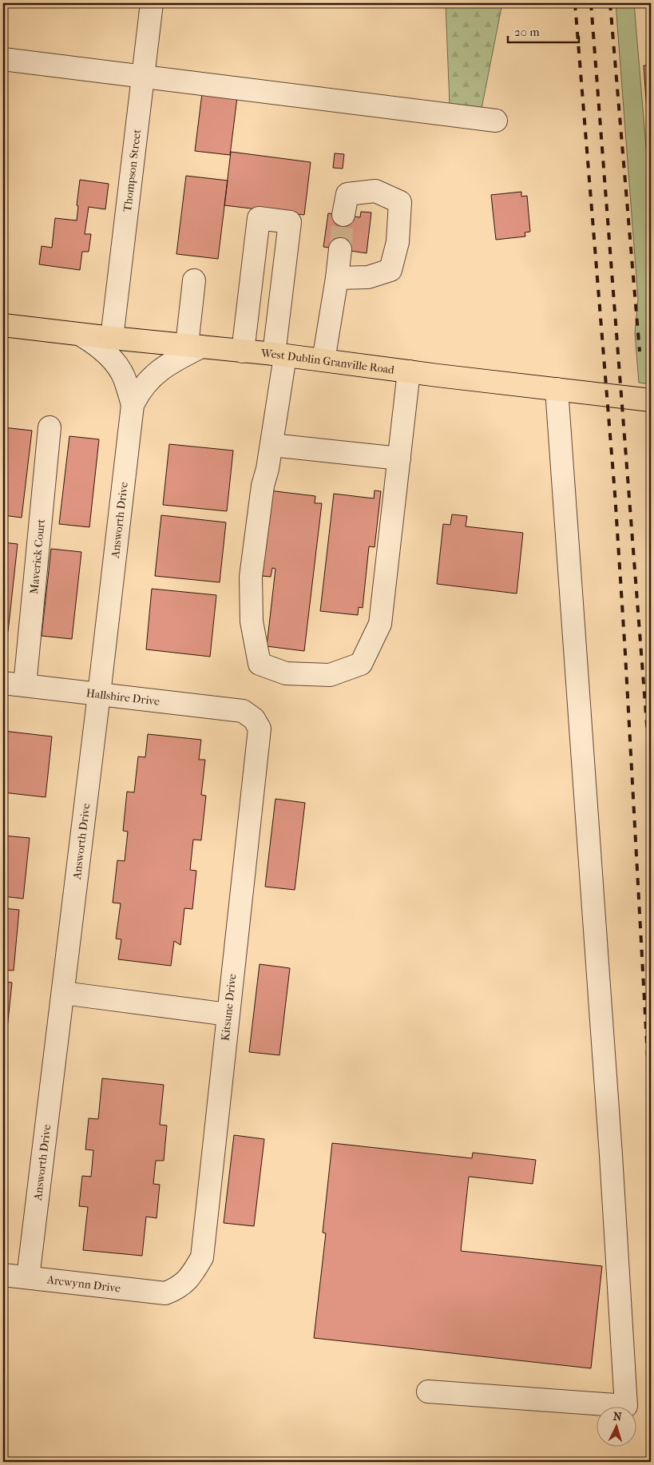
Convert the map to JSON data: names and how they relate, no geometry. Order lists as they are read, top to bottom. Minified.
{"streets":{"main road":["West Dublin Granville Road"],"street":["Thompson Street","Answorth Drive","Maverick Court","Hallshire Drive","Kitsune Drive","Arcwynn Drive"]},"crossings":[["Thompson Street","West Dublin Granville Road"],["West Dublin Granville Road","Answorth Drive"],["Answorth Drive","Hallshire Drive"],["Answorth Drive","Arcwynn Drive"],["Maverick Court","Hallshire Drive"],["Hallshire Drive","Kitsune Drive"],["Kitsune Drive","Arcwynn Drive"]],"scale_bar":"20 m","north":"top"}
